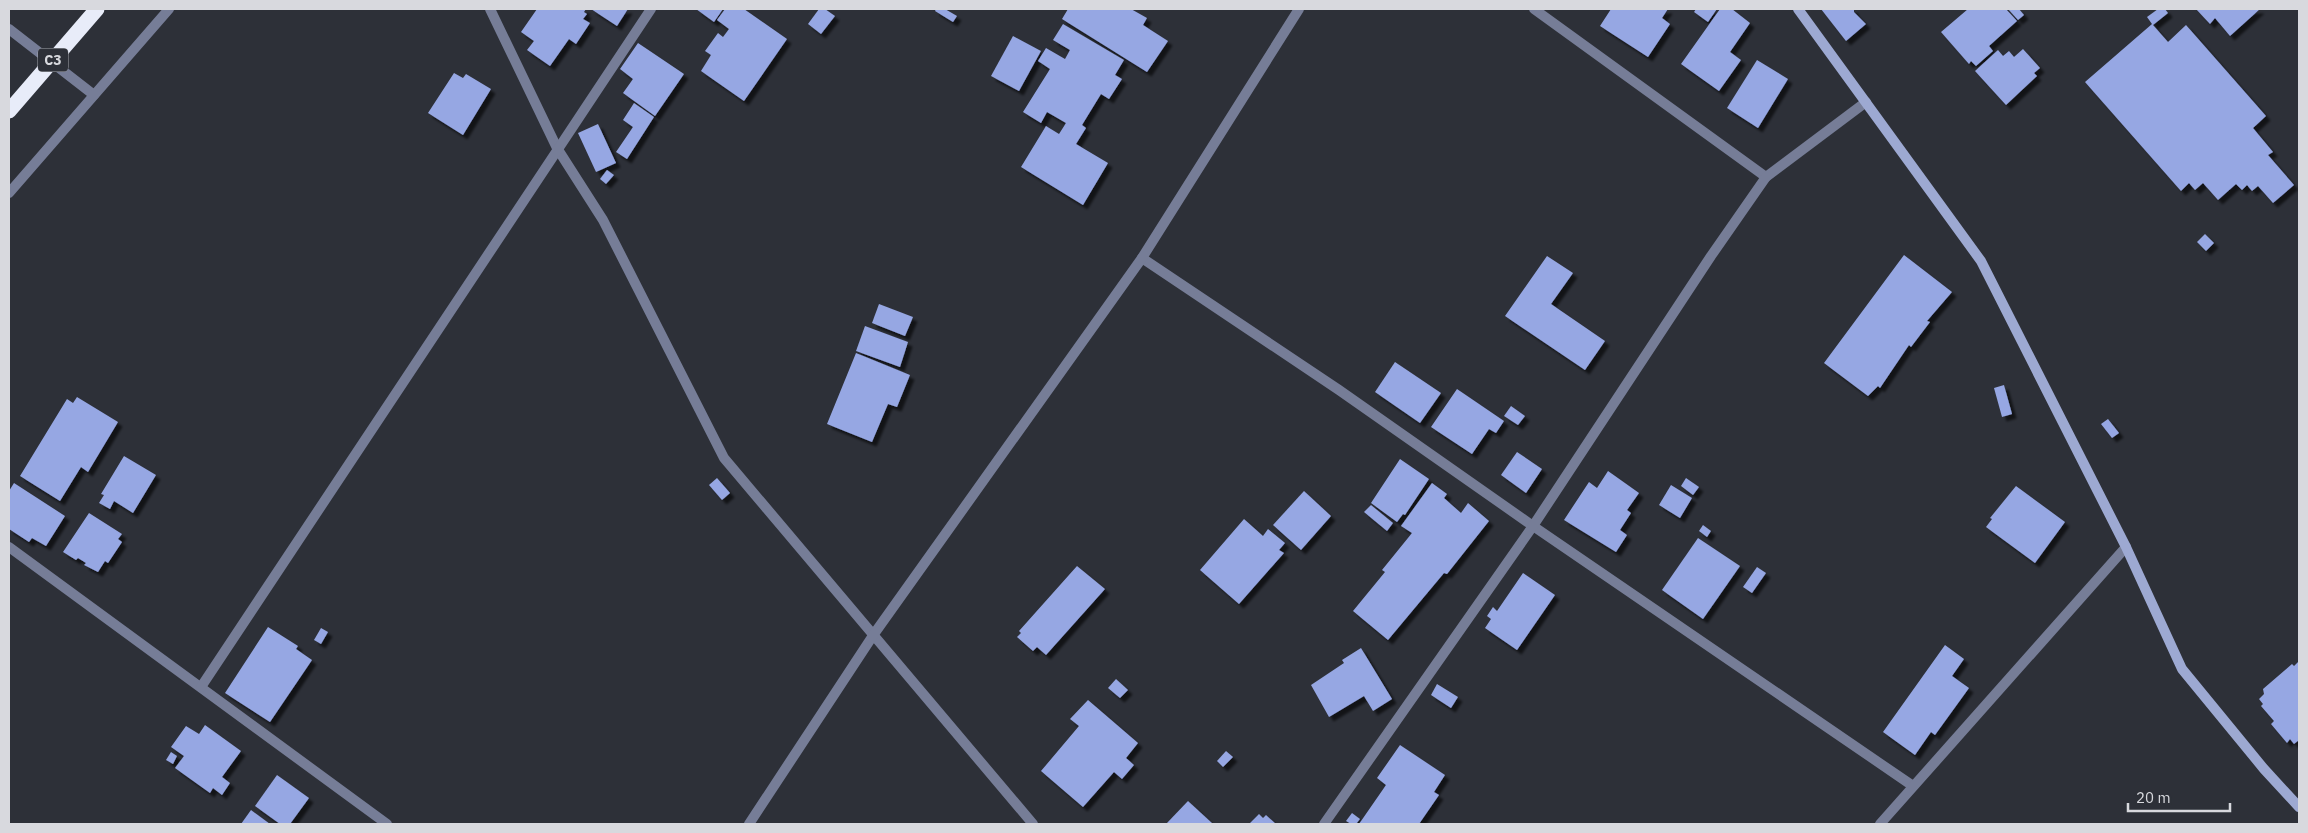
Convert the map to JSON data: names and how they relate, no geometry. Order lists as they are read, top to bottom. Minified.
{"streets":{"highway":["C3"]},"scale_bar":"20 m"}
